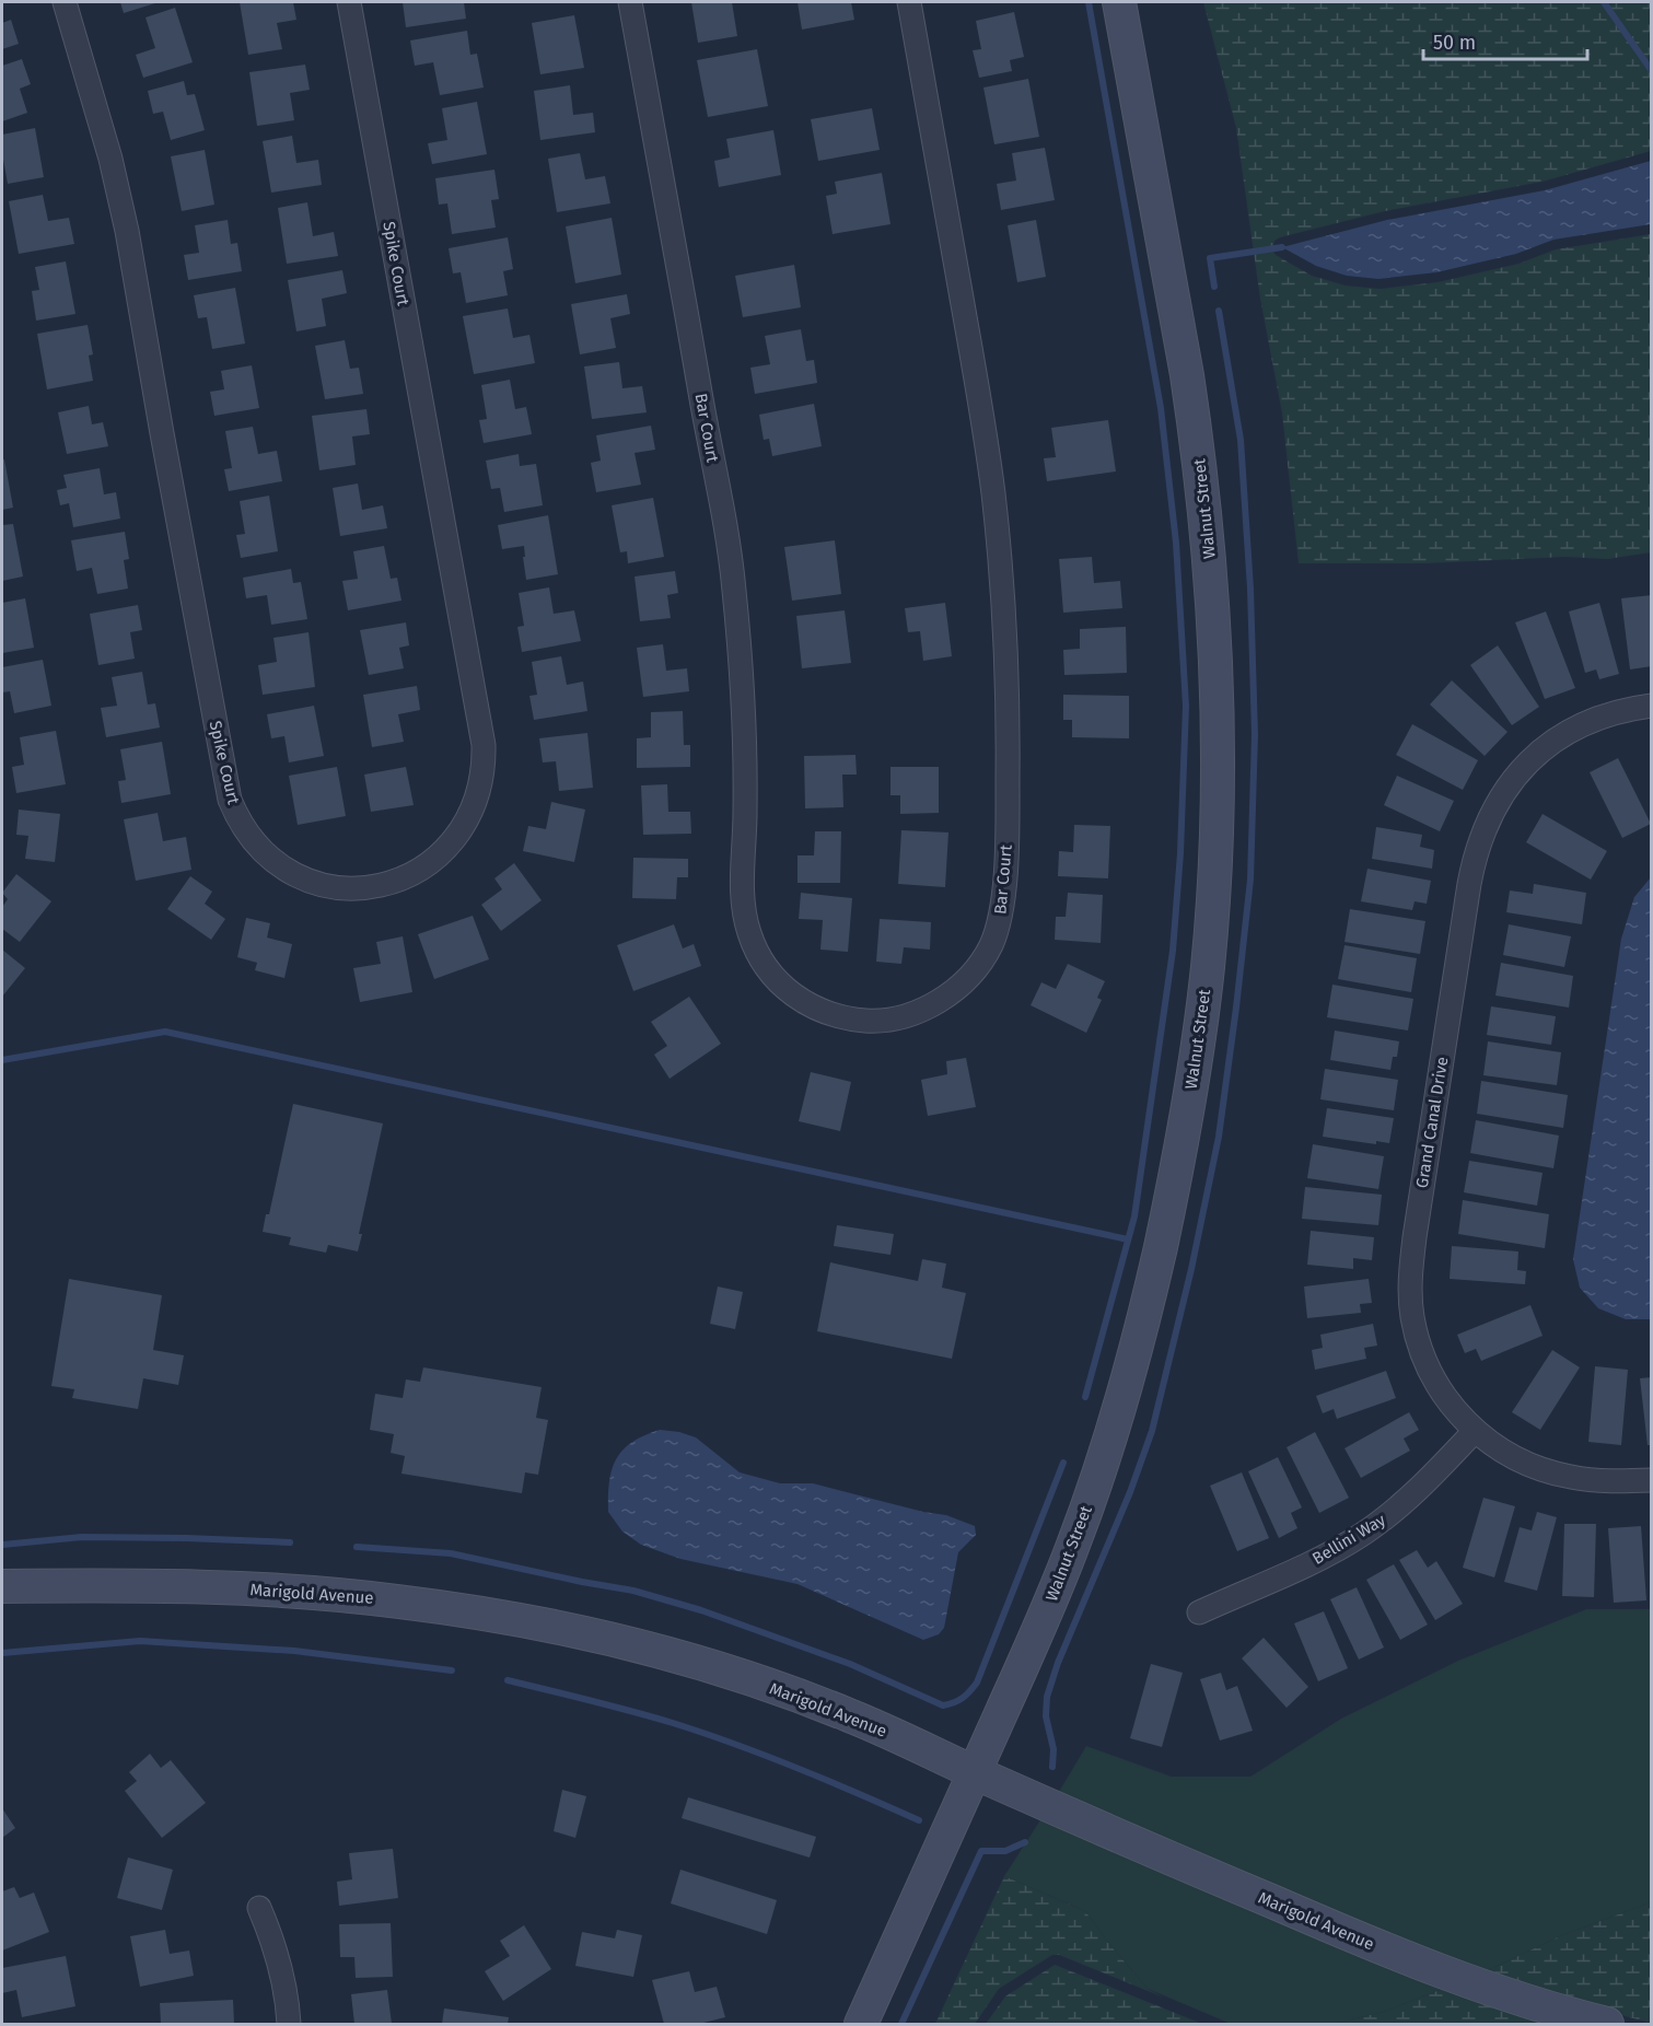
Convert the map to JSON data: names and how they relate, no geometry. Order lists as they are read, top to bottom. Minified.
{"streets":{"street":["Spike Court","Bar Court","Walnut Street","Grand Canal Drive","Bellini Way","Marigold Avenue"]},"crossings":[["Walnut Street","Marigold Avenue"],["Grand Canal Drive","Bellini Way"]],"scale_bar":"50 m"}
